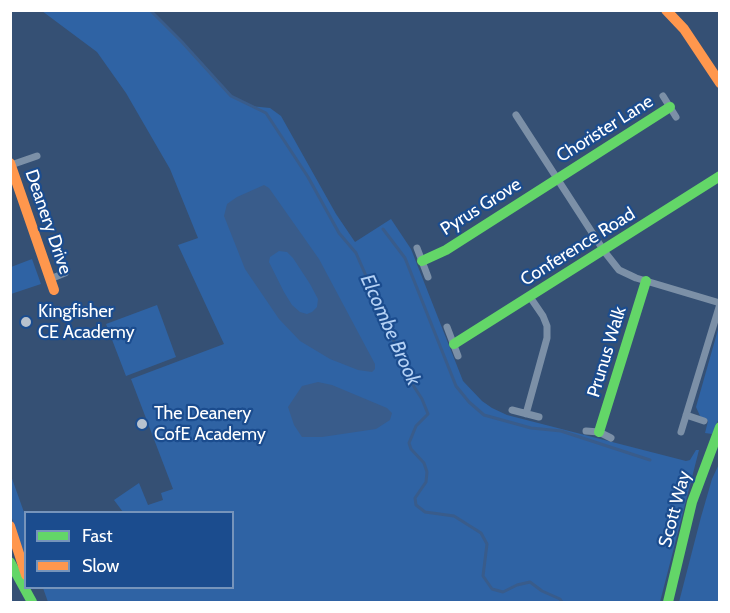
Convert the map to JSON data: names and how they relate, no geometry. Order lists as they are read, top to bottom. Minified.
{"streets":{"street":["Chorister Lane","Pyrus Grove","Deanery Drive","Conference Road","Prunus Walk","Scott Way"]},"crossings":[["Chorister Lane","Pyrus Grove"]],"water":["Elcombe Brook"],"places":["Kingfisher CE Academy","The Deanery CofE Academy"],"legend":["Fast","Slow"]}
